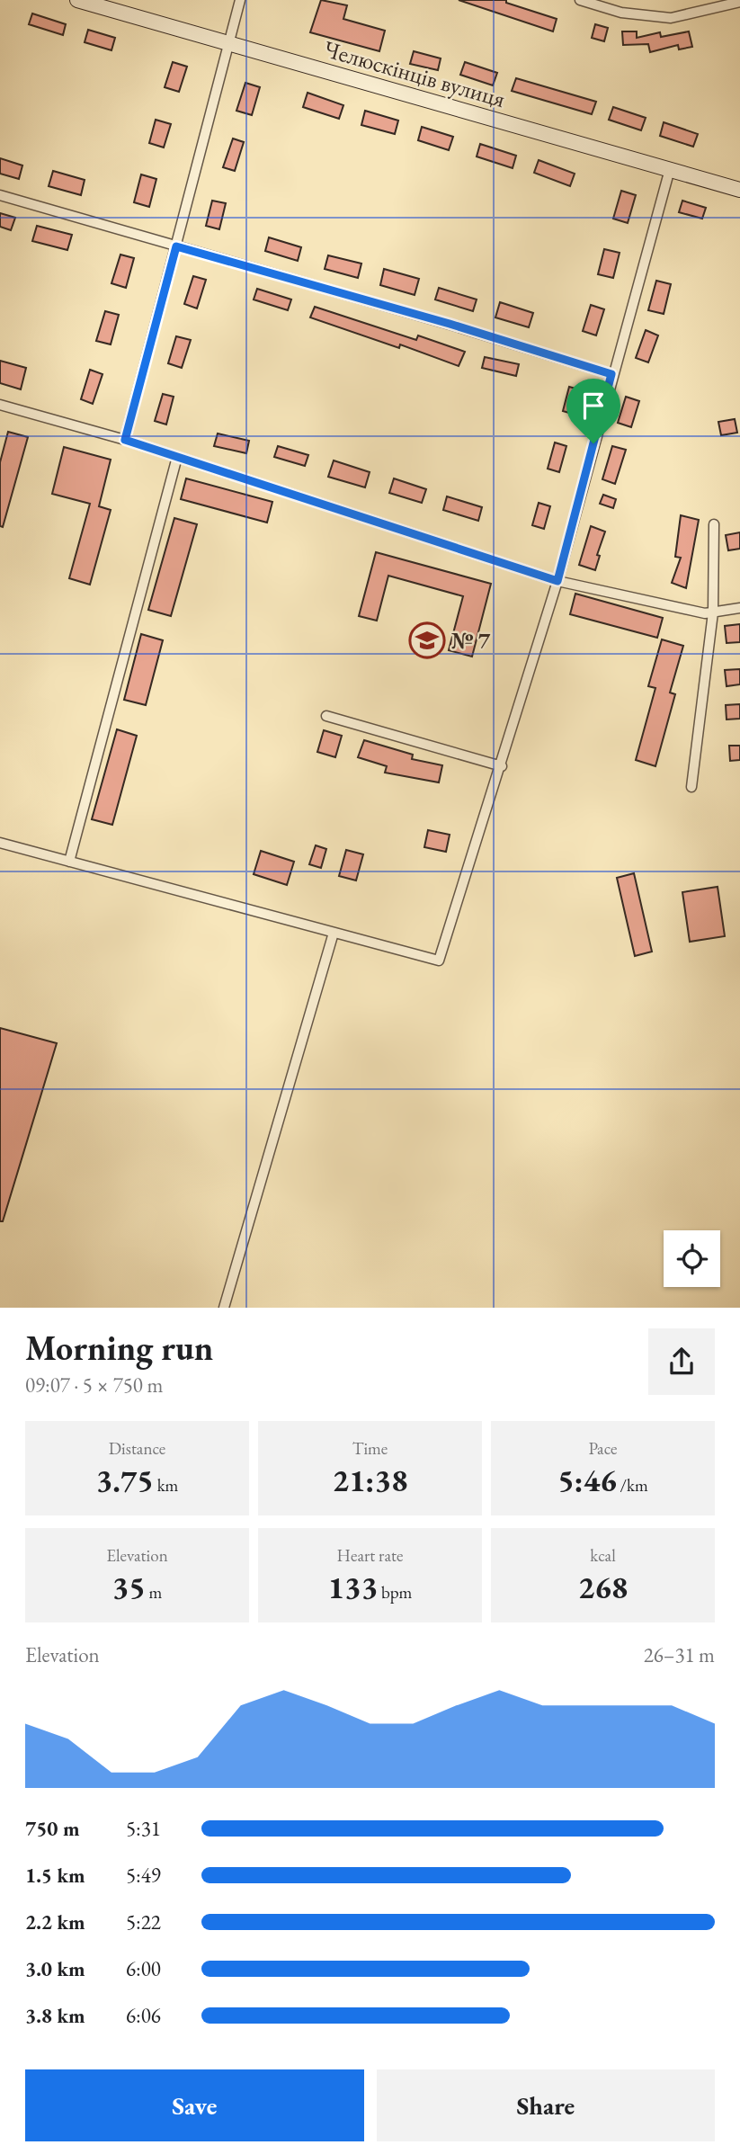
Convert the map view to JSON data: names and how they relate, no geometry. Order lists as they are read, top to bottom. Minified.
{"streets":{"main road":["Челюскінців вулиця"]},"places":{"school or university":["№ 7"]},"page":{"heading":["Morning run","09:07 · 5 × 750 m"],"stats":[["Distance","3.75 km"],["Time","21:38"],["Pace","5:46 /km"],["Elevation","35 m"],["Heart rate","133 bpm"],["kcal","268"]],"chart":["Elevation","26–31 m"],"list":[{"name":"750 m","note":"5:31"},{"name":"1.5 km","note":"5:49"},{"name":"2.2 km","note":"5:22"},{"name":"3.0 km","note":"6:00"},{"name":"3.8 km","note":"6:06"}],"buttons":["Save","Share"]}}
